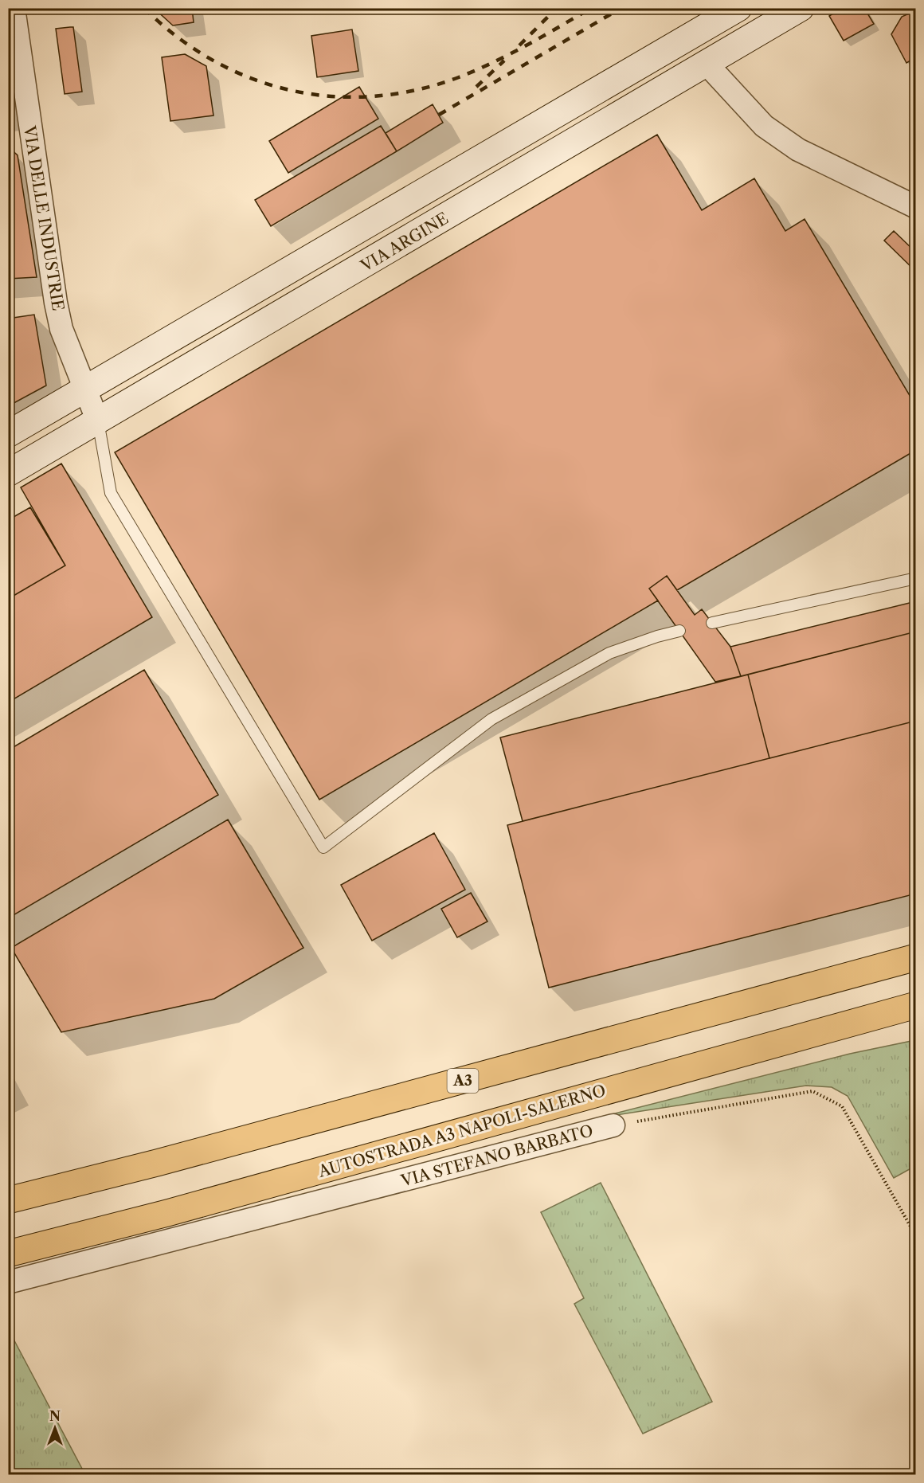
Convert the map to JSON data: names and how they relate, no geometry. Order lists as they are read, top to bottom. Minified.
{"streets":{"highway":["A3","AUTOSTRADA A3 NAPOLI-SALERNO"],"street":["VIA DELLE INDUSTRIE","VIA ARGINE","VIA STEFANO BARBATO"]},"crossings":[["VIA DELLE INDUSTRIE","VIA ARGINE"]],"north":"top"}
